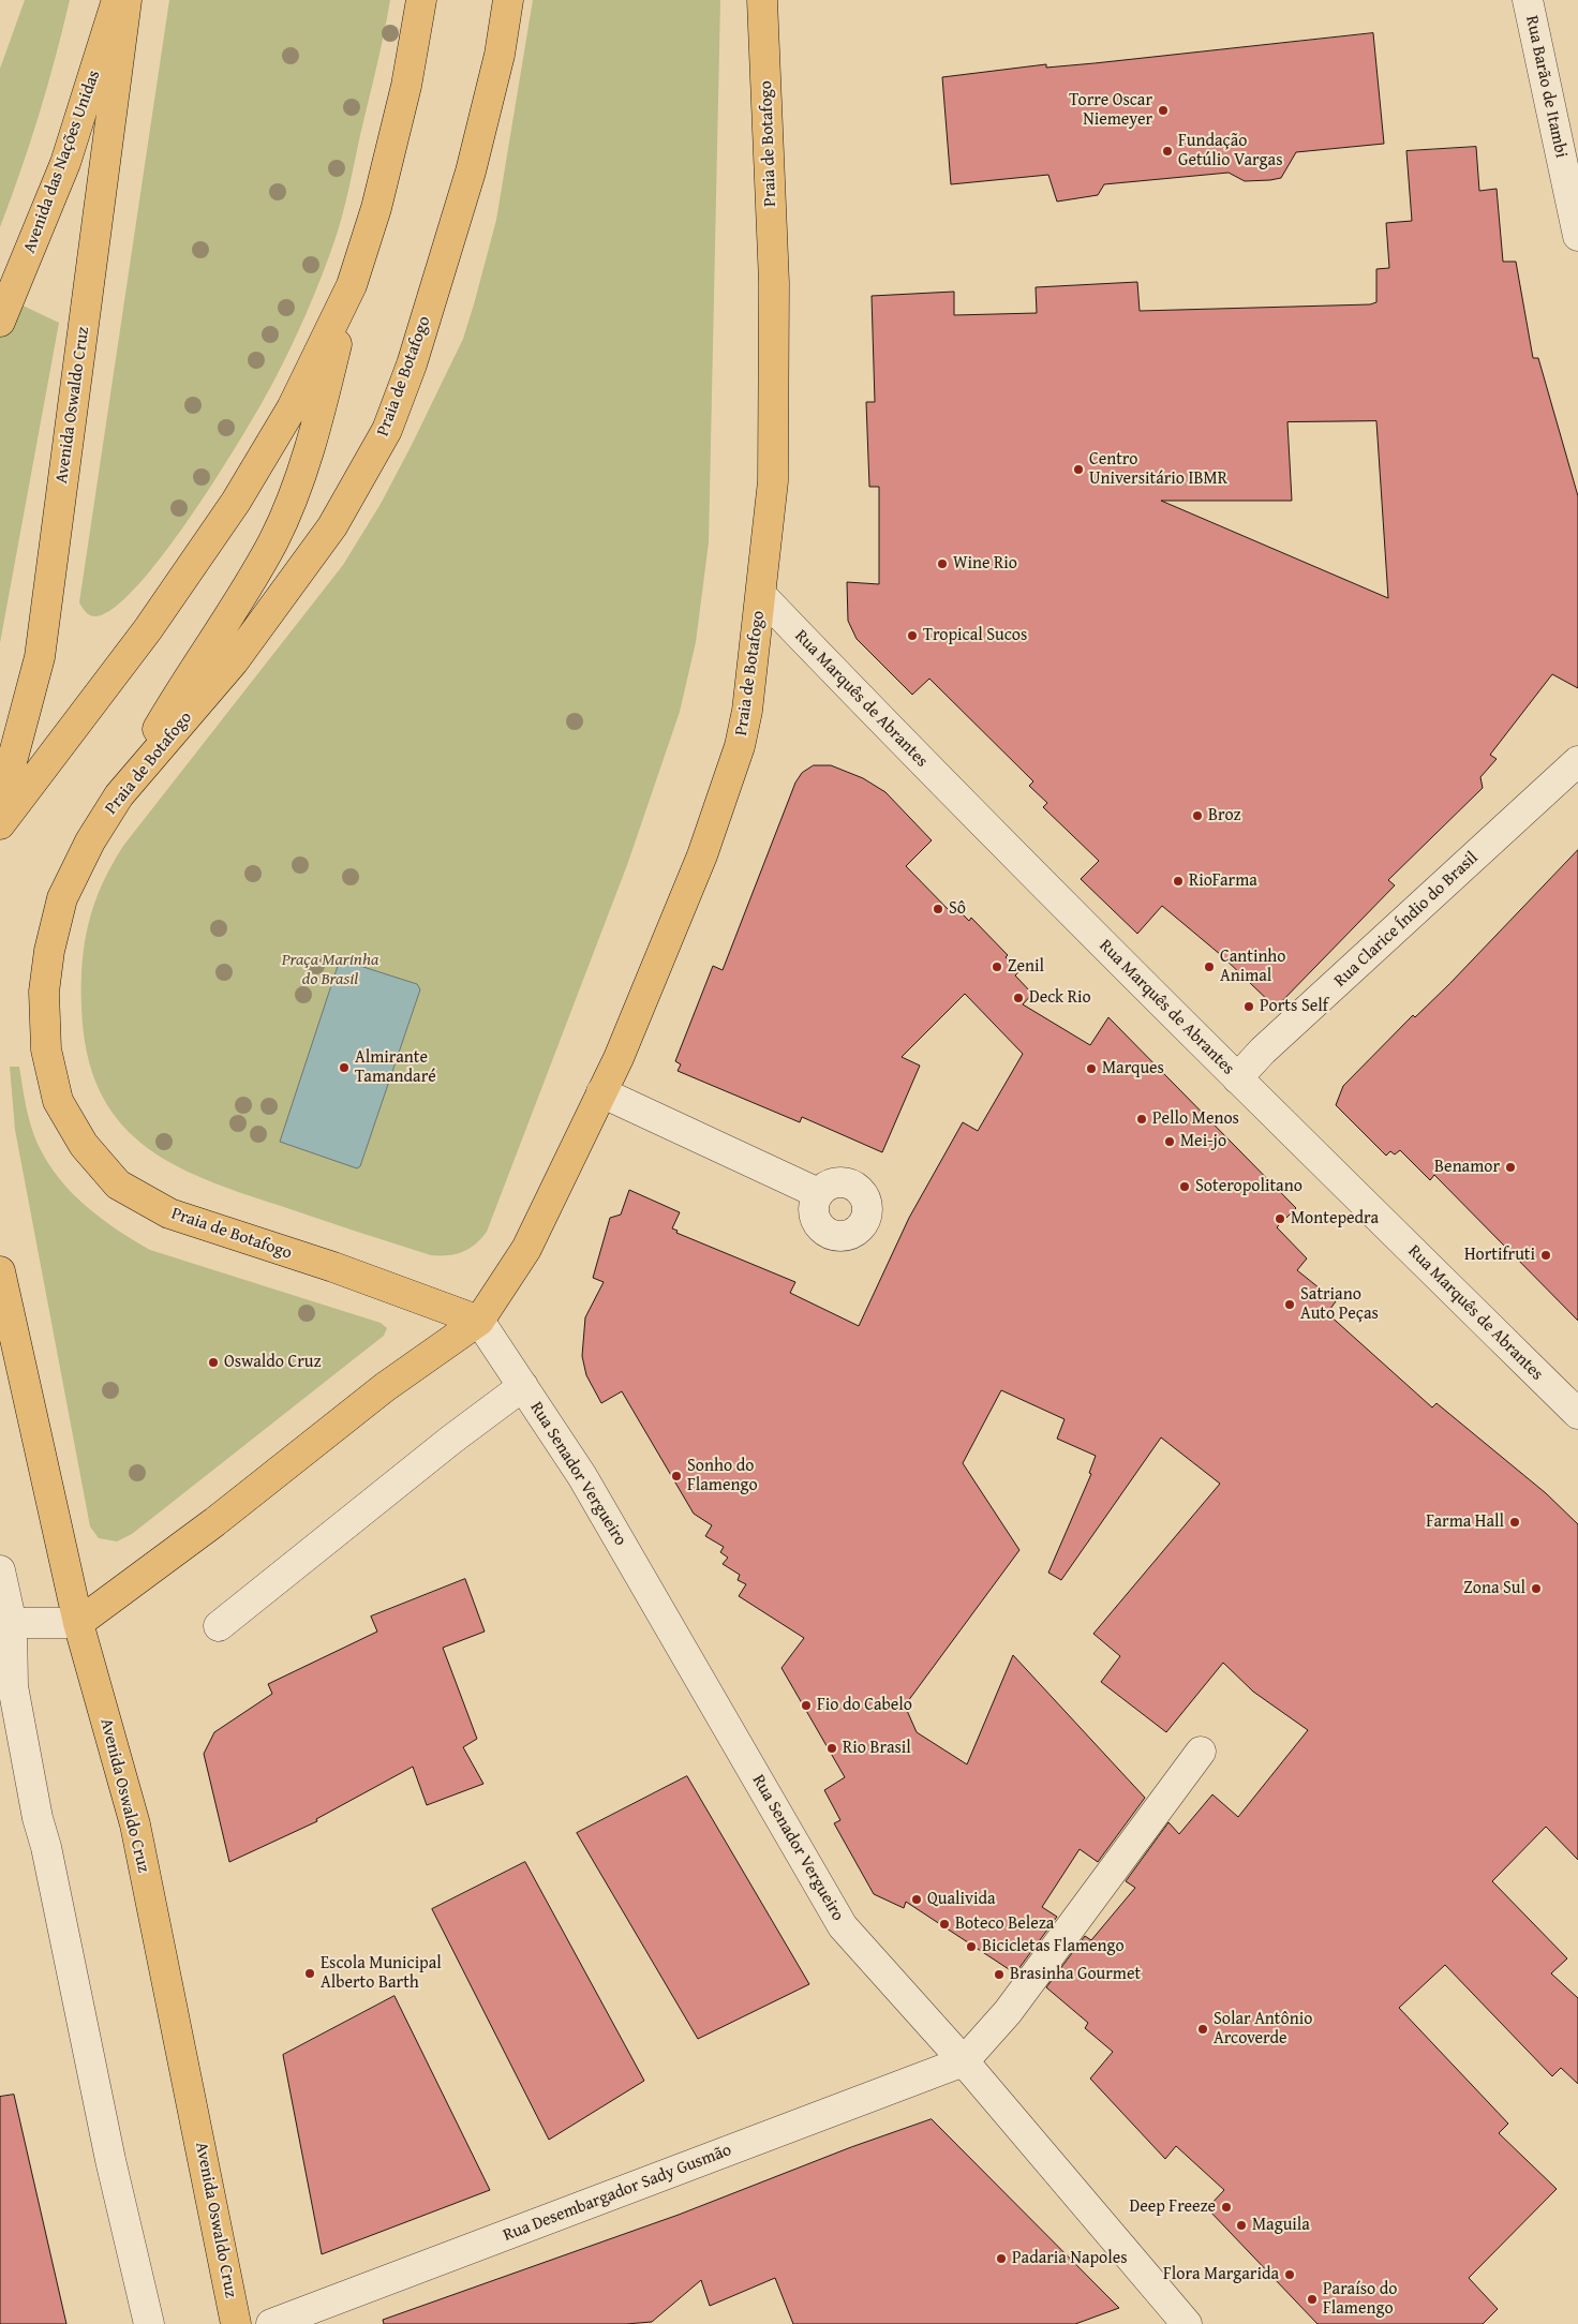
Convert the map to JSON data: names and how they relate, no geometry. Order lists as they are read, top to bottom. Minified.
{"streets":{"main road":["Praia de Botafogo","Avenida das Nações Unidas","Avenida Oswaldo Cruz"],"street":["Rua Barão de Itambi","Rua Marquês de Abrantes","Rua Clarice Índio do Brasil","Rua Senador Vergueiro","Rua Desembargador Sady Gusmão"]},"crossings":[["Praia de Botafogo","Avenida Oswaldo Cruz"],["Praia de Botafogo","Rua Marquês de Abrantes"],["Praia de Botafogo","Rua Senador Vergueiro"],["Rua Marquês de Abrantes","Rua Clarice Índio do Brasil"],["Rua Senador Vergueiro","Rua Desembargador Sady Gusmão"]],"parks":["Praça Marinha do Brasil"],"places":["Torre Oscar Niemeyer","Fundação Getúlio Vargas","Centro Universitário IBMR","Wine Rio","Tropical Sucos","Broz","RioFarma","Sô","Zenil","Cantinho Animal","Deck Rio","Ports Self","Almirante Tamandaré","Marques","Pello Menos","Mei-jo","Benamor","Soteropolitano","Montepedra","Hortifruti","Satriano Auto Peças","Oswaldo Cruz","Sonho do Flamengo","Farma Hall","Zona Sul","Fio do Cabelo","Rio Brasil","Qualivida","Boteco Beleza","Bicicletas Flamengo","Escola Municipal Alberto Barth","Brasinha Gourmet","Solar Antônio Arcoverde","Deep Freeze","Maguila","Padaria Napoles","Flora Margarida","Paraíso do Flamengo"]}
